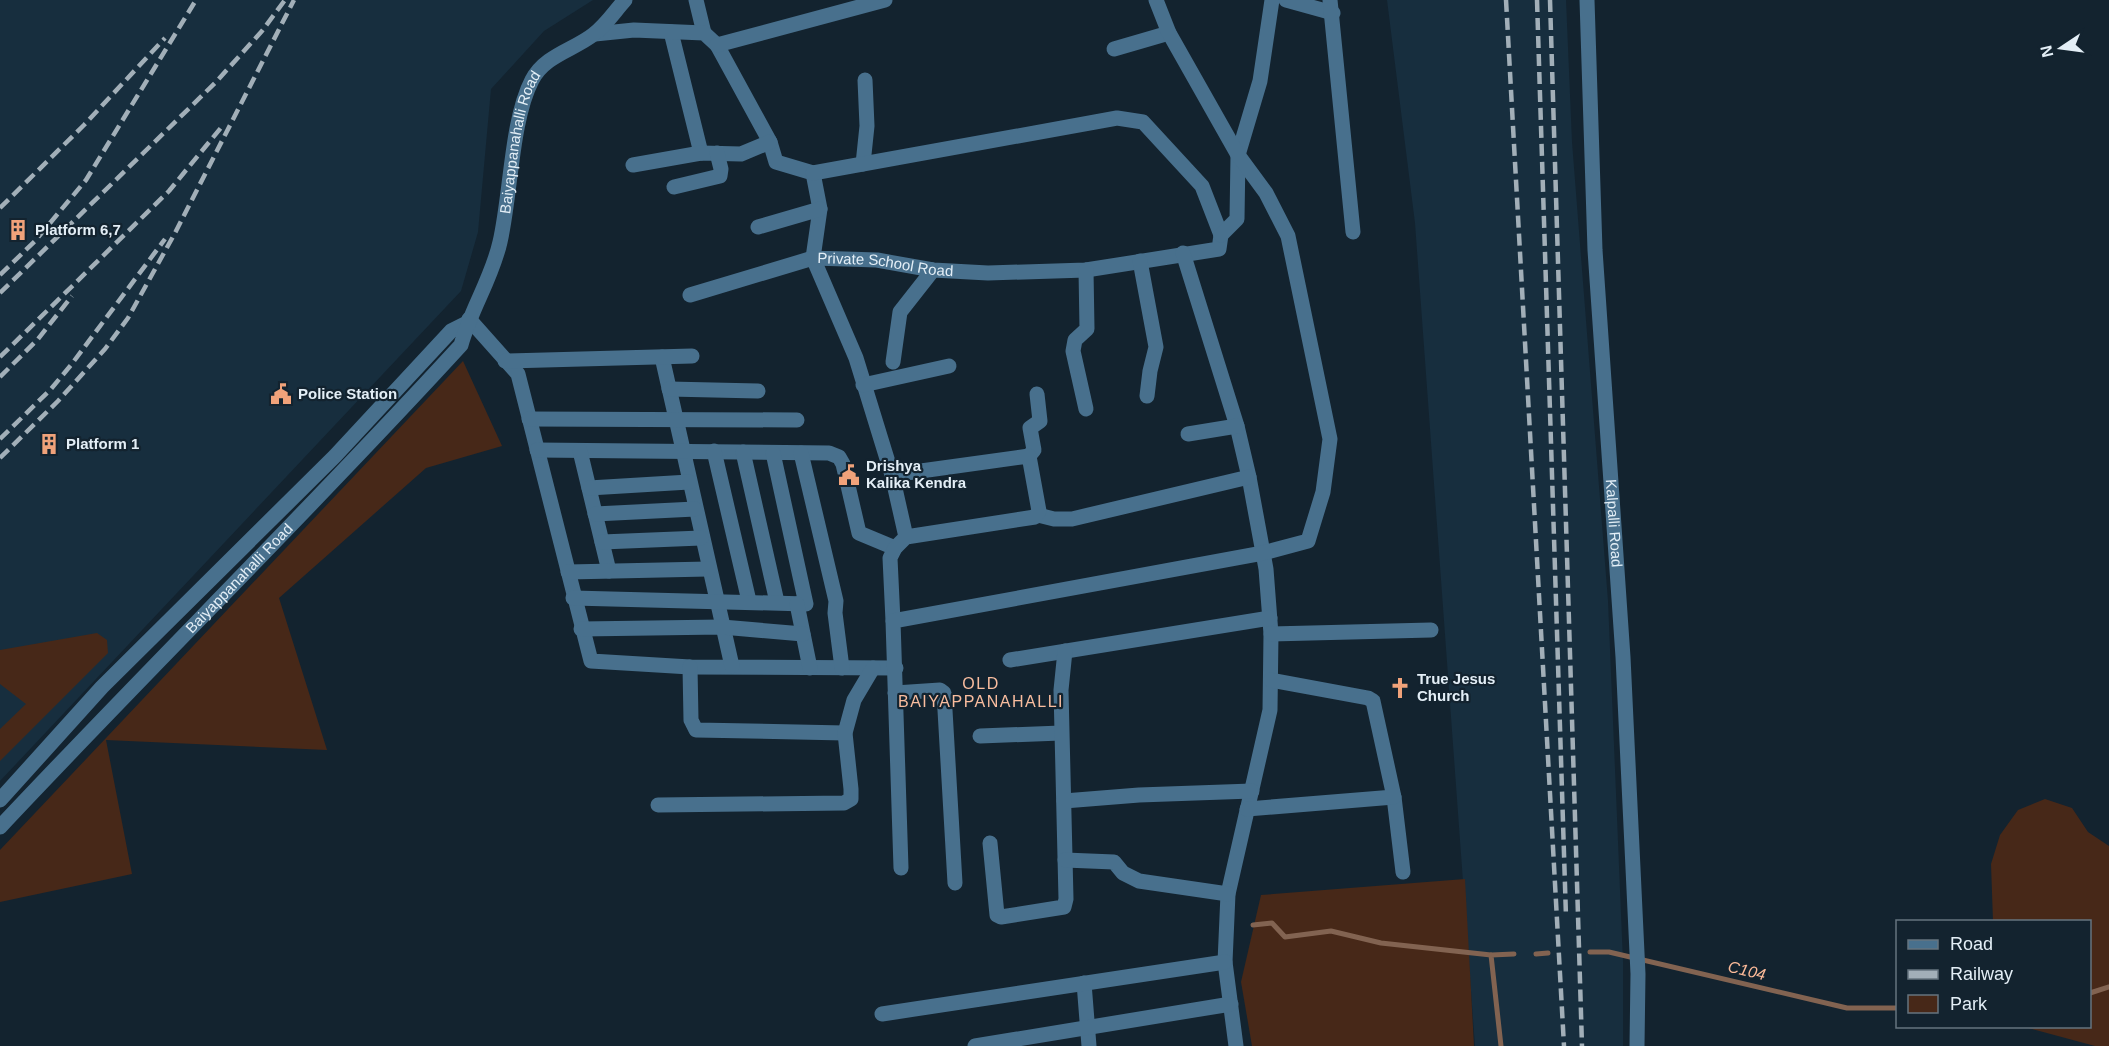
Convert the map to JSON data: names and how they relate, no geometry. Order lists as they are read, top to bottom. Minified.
{"streets":{"street":["Baiyappanahalli Road","Private School Road","Kalpalli Road"]},"districts":["OLD BAIYAPPANAHALLI"],"water":["C104"],"places":{"building":["Platform 6,7","Platform 1"],"public building":["Police Station","Drishya Kalika Kendra"],"church":["True Jesus Church"]},"legend":["Road","Railway","Park"],"north":"left"}
